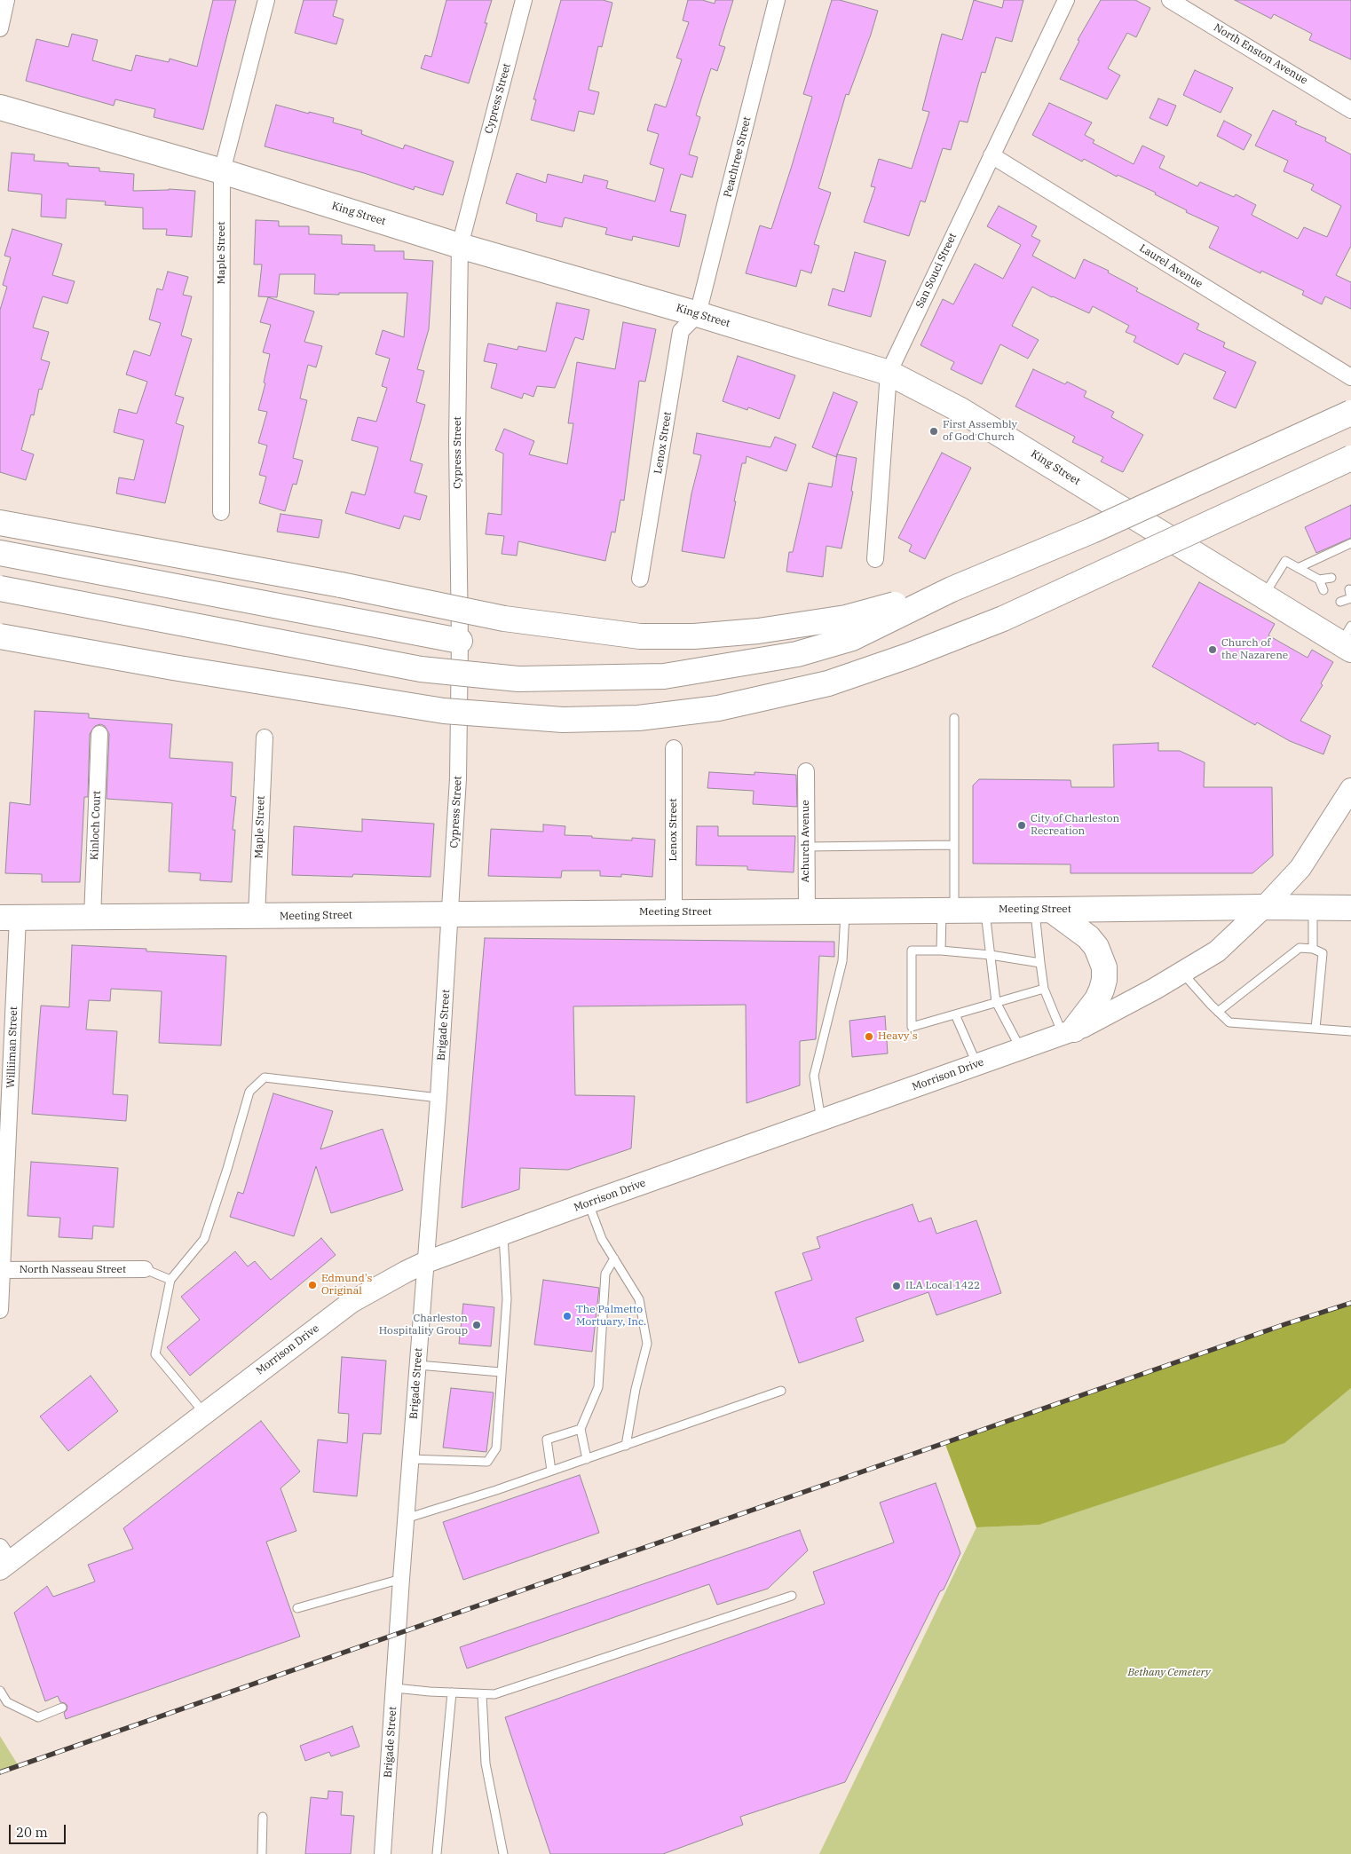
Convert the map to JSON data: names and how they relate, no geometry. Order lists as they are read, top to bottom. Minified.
{"streets":{"main road":["King Street","Meeting Street","Morrison Drive"],"street":["North Enston Avenue","Cypress Street","Peachtree Street","Maple Street","Laurel Avenue","San Souci Street","Lenox Street","Kinloch Court","Achurch Avenue","Brigade Street","Williiman Street","North Nasseau Street"]},"crossings":[["Cypress Street","King Street"],["Cypress Street","Meeting Street"],["Cypress Street","Brigade Street"],["Peachtree Street","King Street"],["Peachtree Street","Lenox Street"],["King Street","Maple Street"],["King Street","San Souci Street"],["King Street","Lenox Street"],["Maple Street","Meeting Street"],["Laurel Avenue","San Souci Street"],["Lenox Street","Meeting Street"],["Kinloch Court","Meeting Street"],["Achurch Avenue","Meeting Street"],["Meeting Street","Brigade Street"],["Meeting Street","Williiman Street"],["Meeting Street","Morrison Drive"],["Brigade Street","Morrison Drive"],["Williiman Street","North Nasseau Street"]],"parks":["Bethany Cemetery"],"places":["First Assembly of God Church","Church of the Nazarene","City of Charleston Recreation","Heavy's","Edmund's Original","ILA Local 1422","The Palmetto Mortuary, Inc.","Charleston Hospitality Group"],"scale_bar":"20 m"}
